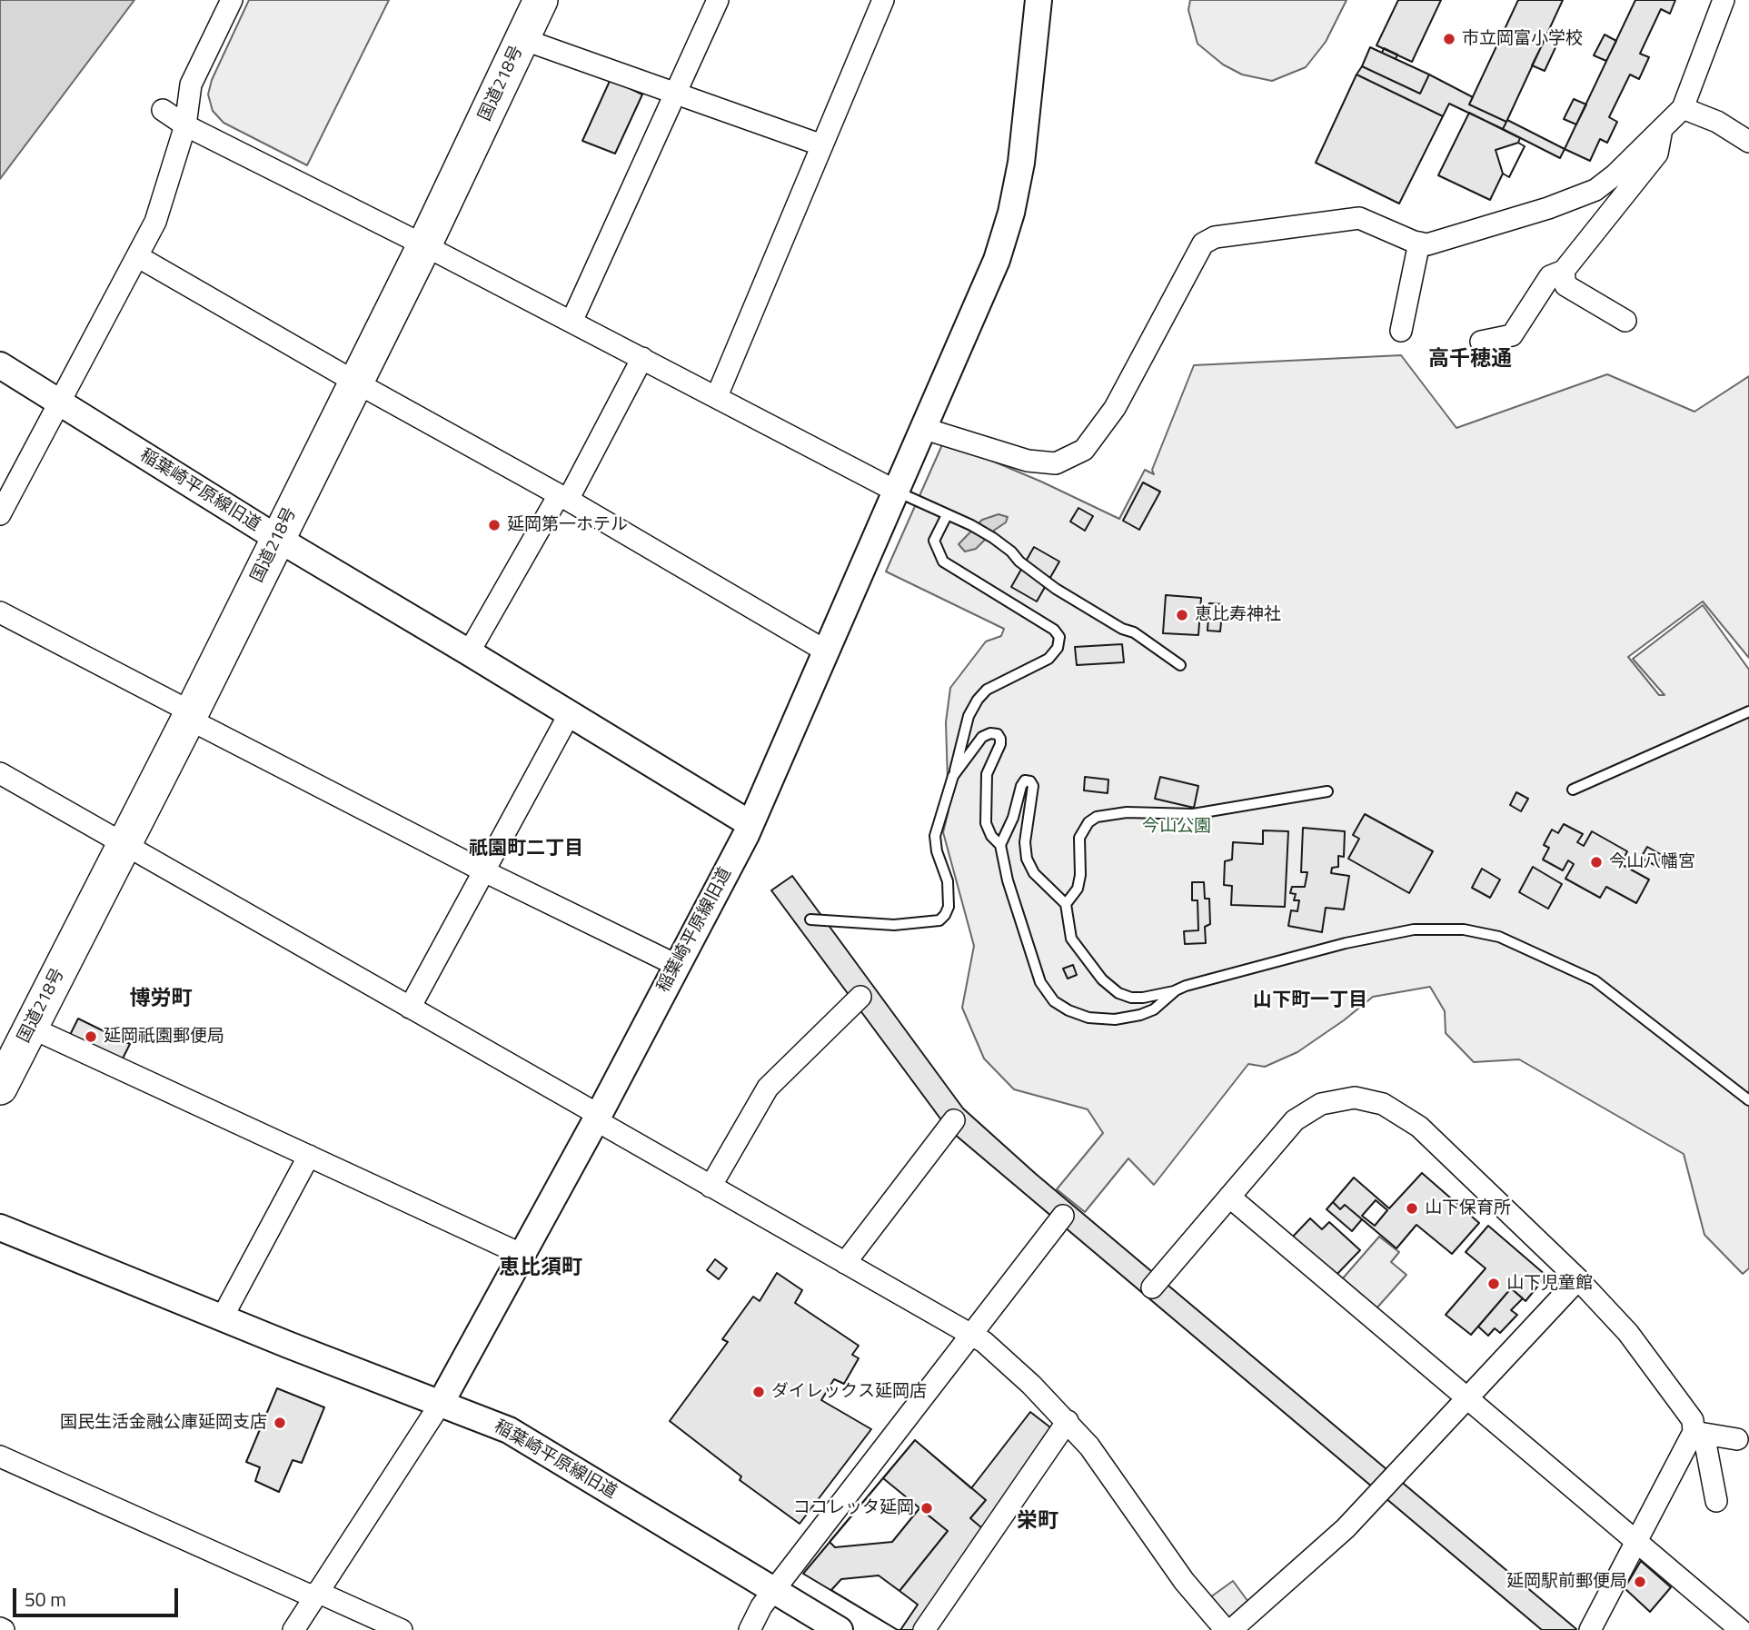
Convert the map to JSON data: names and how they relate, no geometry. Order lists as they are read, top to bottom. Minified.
{"streets":{"highway":["国道218号"],"street":["稲葉崎平原線旧道"]},"crossings":[["国道218号","稲葉崎平原線旧道"]],"districts":["高千穂通","祇園町二丁目","博労町","山下町一丁目","恵比須町","栄町"],"parks":["今山公園"],"places":["市立岡富小学校","延岡第一ホテル","恵比寿神社","今山八幡宮","延岡祇園郵便局","山下保育所","山下児童館","ダイレックス延岡店","国民生活金融公庫延岡支店","ココレッタ延岡","延岡駅前郵便局"],"scale_bar":"50 m"}
